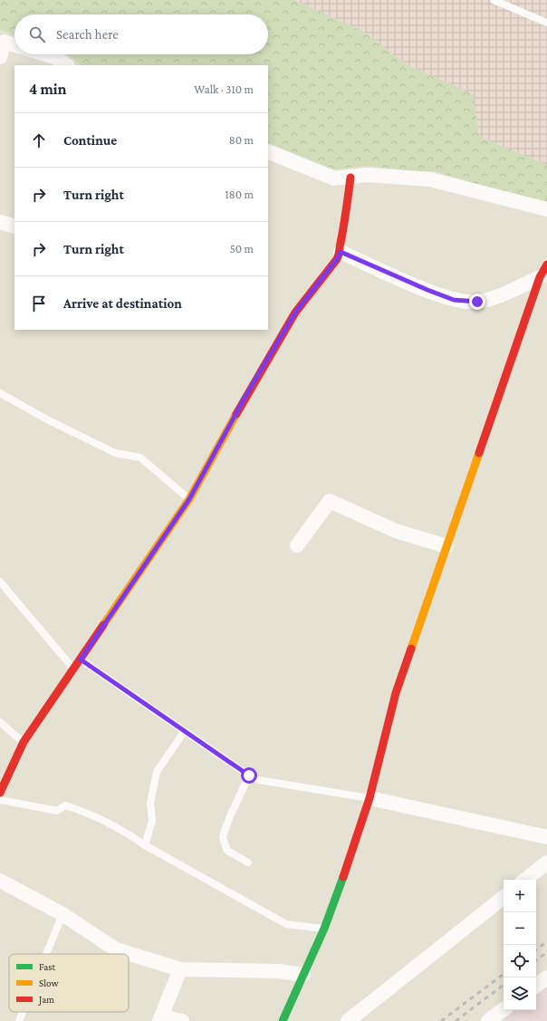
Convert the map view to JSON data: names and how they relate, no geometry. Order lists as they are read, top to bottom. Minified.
{"legend":["Fast","Slow","Jam"],"page":{"search":"Search here","heading":["4 min","Walk · 310 m"],"list":[["Continue","80 m"],["Turn right","180 m"],["Turn right","50 m"],"Arrive at destination"],"map_buttons":["+","−"]}}
